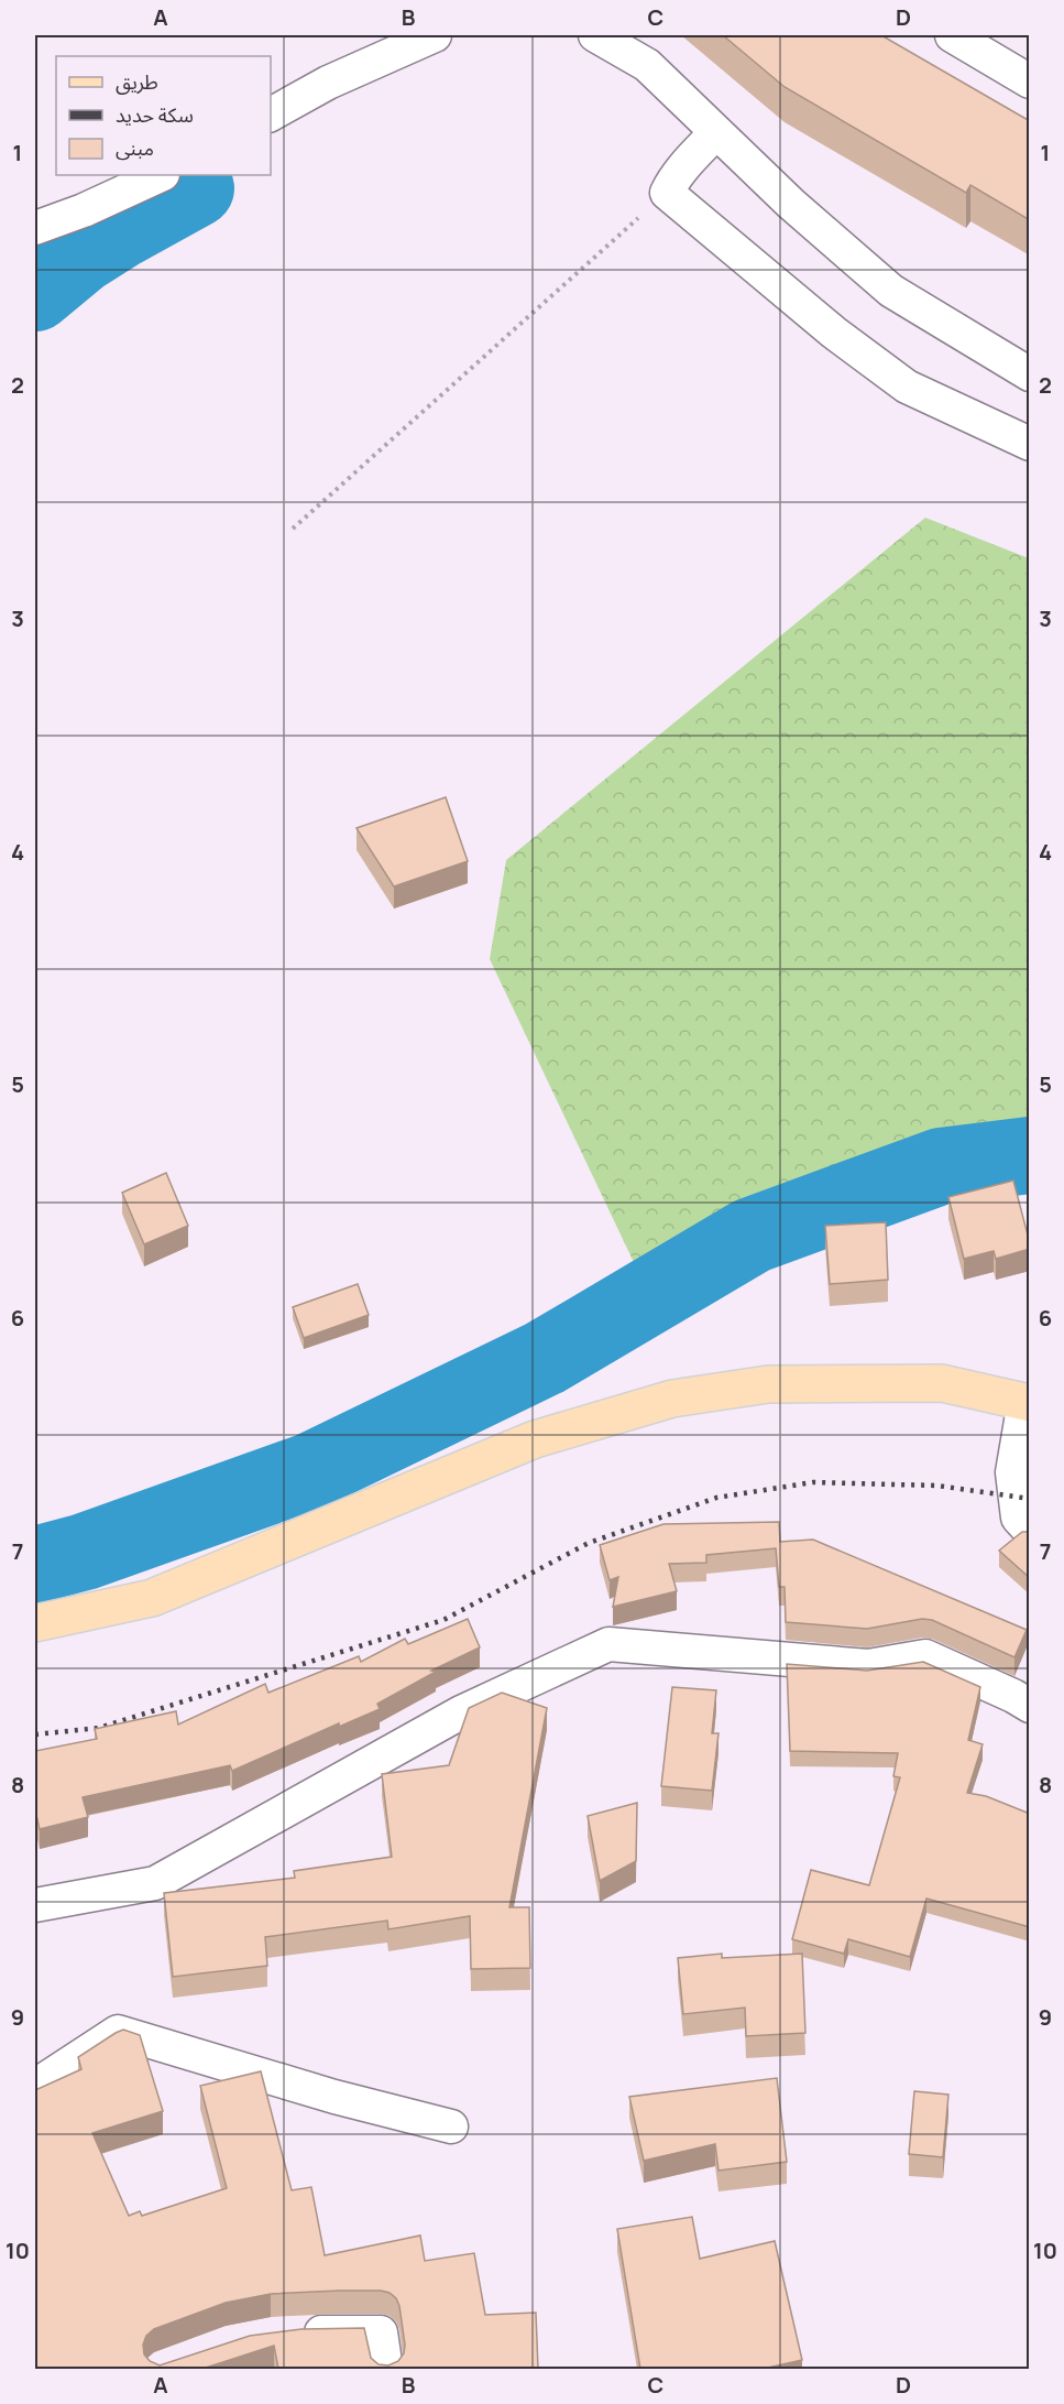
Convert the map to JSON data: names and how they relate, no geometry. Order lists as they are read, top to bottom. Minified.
{"legend":["طريق","سكة حديد","مبنى"],"grid":{"columns":["A","B","C","D"],"rows":["1","2","3","4","5","6","7","8","9","10"]}}
